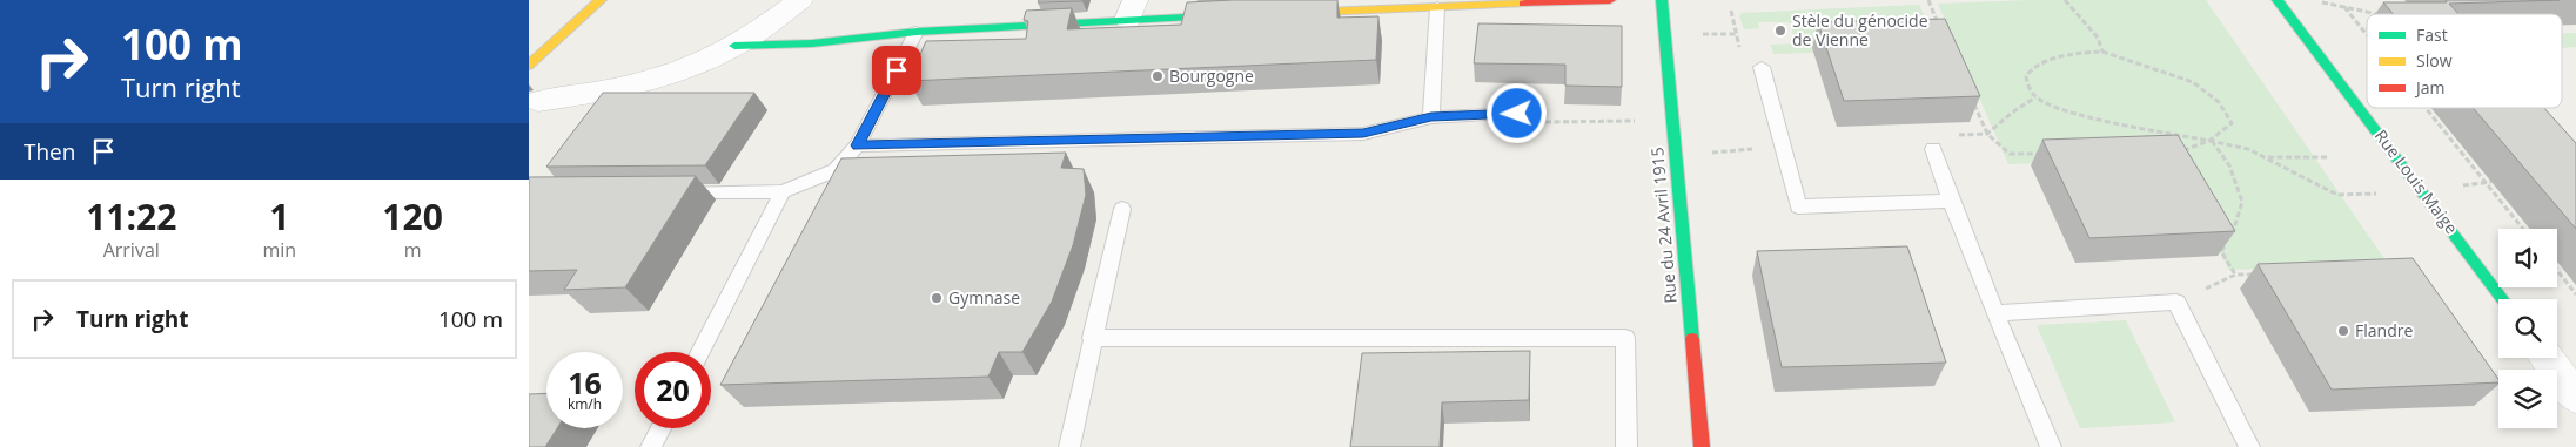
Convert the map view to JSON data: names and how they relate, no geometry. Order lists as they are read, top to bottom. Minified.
{"streets":{"street":["Rue Louis Maige","Rue du 24 Avril 1915"]},"places":["Stèle du génocide de Vienne","Bourgogne","Gymnase","Flandre"],"legend":["Fast","Slow","Jam"],"page":{"turn":["100 m","Turn right"],"then":"Then","eta":["11:22","Arrival","1","min","120","m"],"list":[{"name":"Turn right","value":"100 m"}],"speed":"16 km/h","limit":"20"}}
